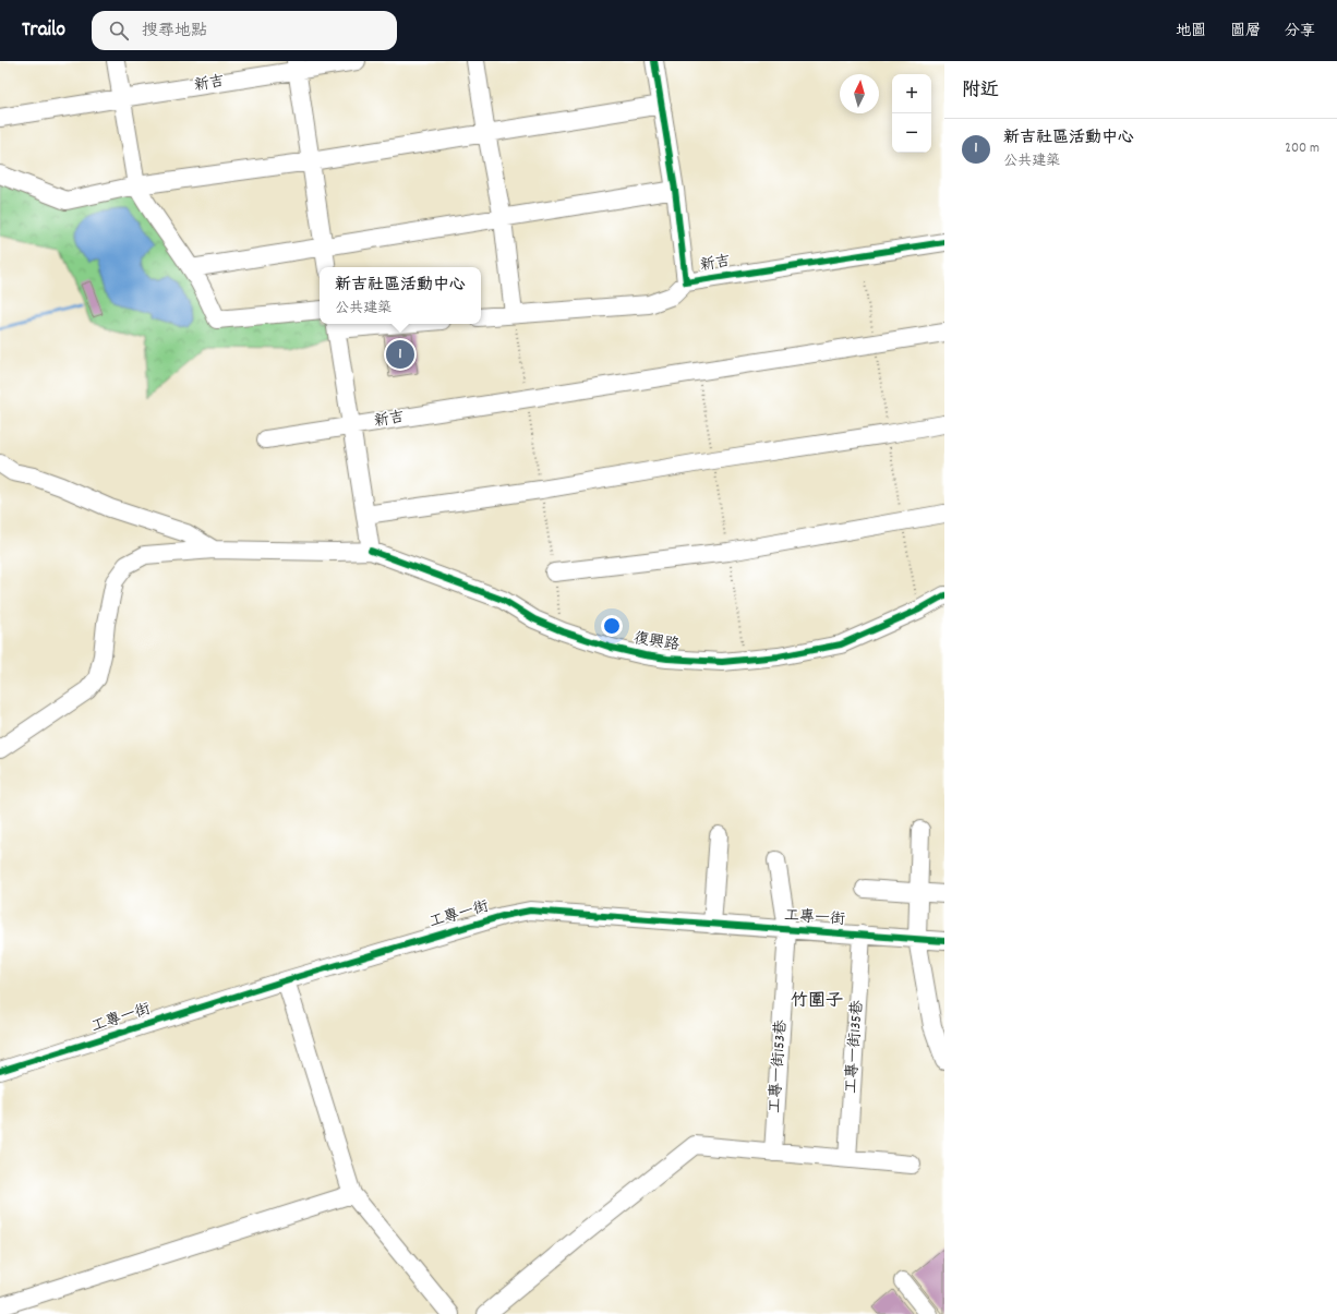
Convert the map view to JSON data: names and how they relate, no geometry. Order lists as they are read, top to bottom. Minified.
{"streets":{"street":["新吉","復興路","工專一街","工專一街135巷","工專一街153巷"]},"crossings":[["工專一街","工專一街135巷"],["工專一街","工專一街153巷"]],"districts":["竹圍子"],"north":"top","page":{"header":"Trailo","search":"搜尋地點","nav":["地圖","圖層","分享"],"heading":"附近","map_buttons":["+","−"],"list":[{"mark":"1","name":"新吉社區活動中心","note":"公共建築","value":"200 m"}],"popup":["新吉社區活動中心","公共建築"],"pins":"1"}}
